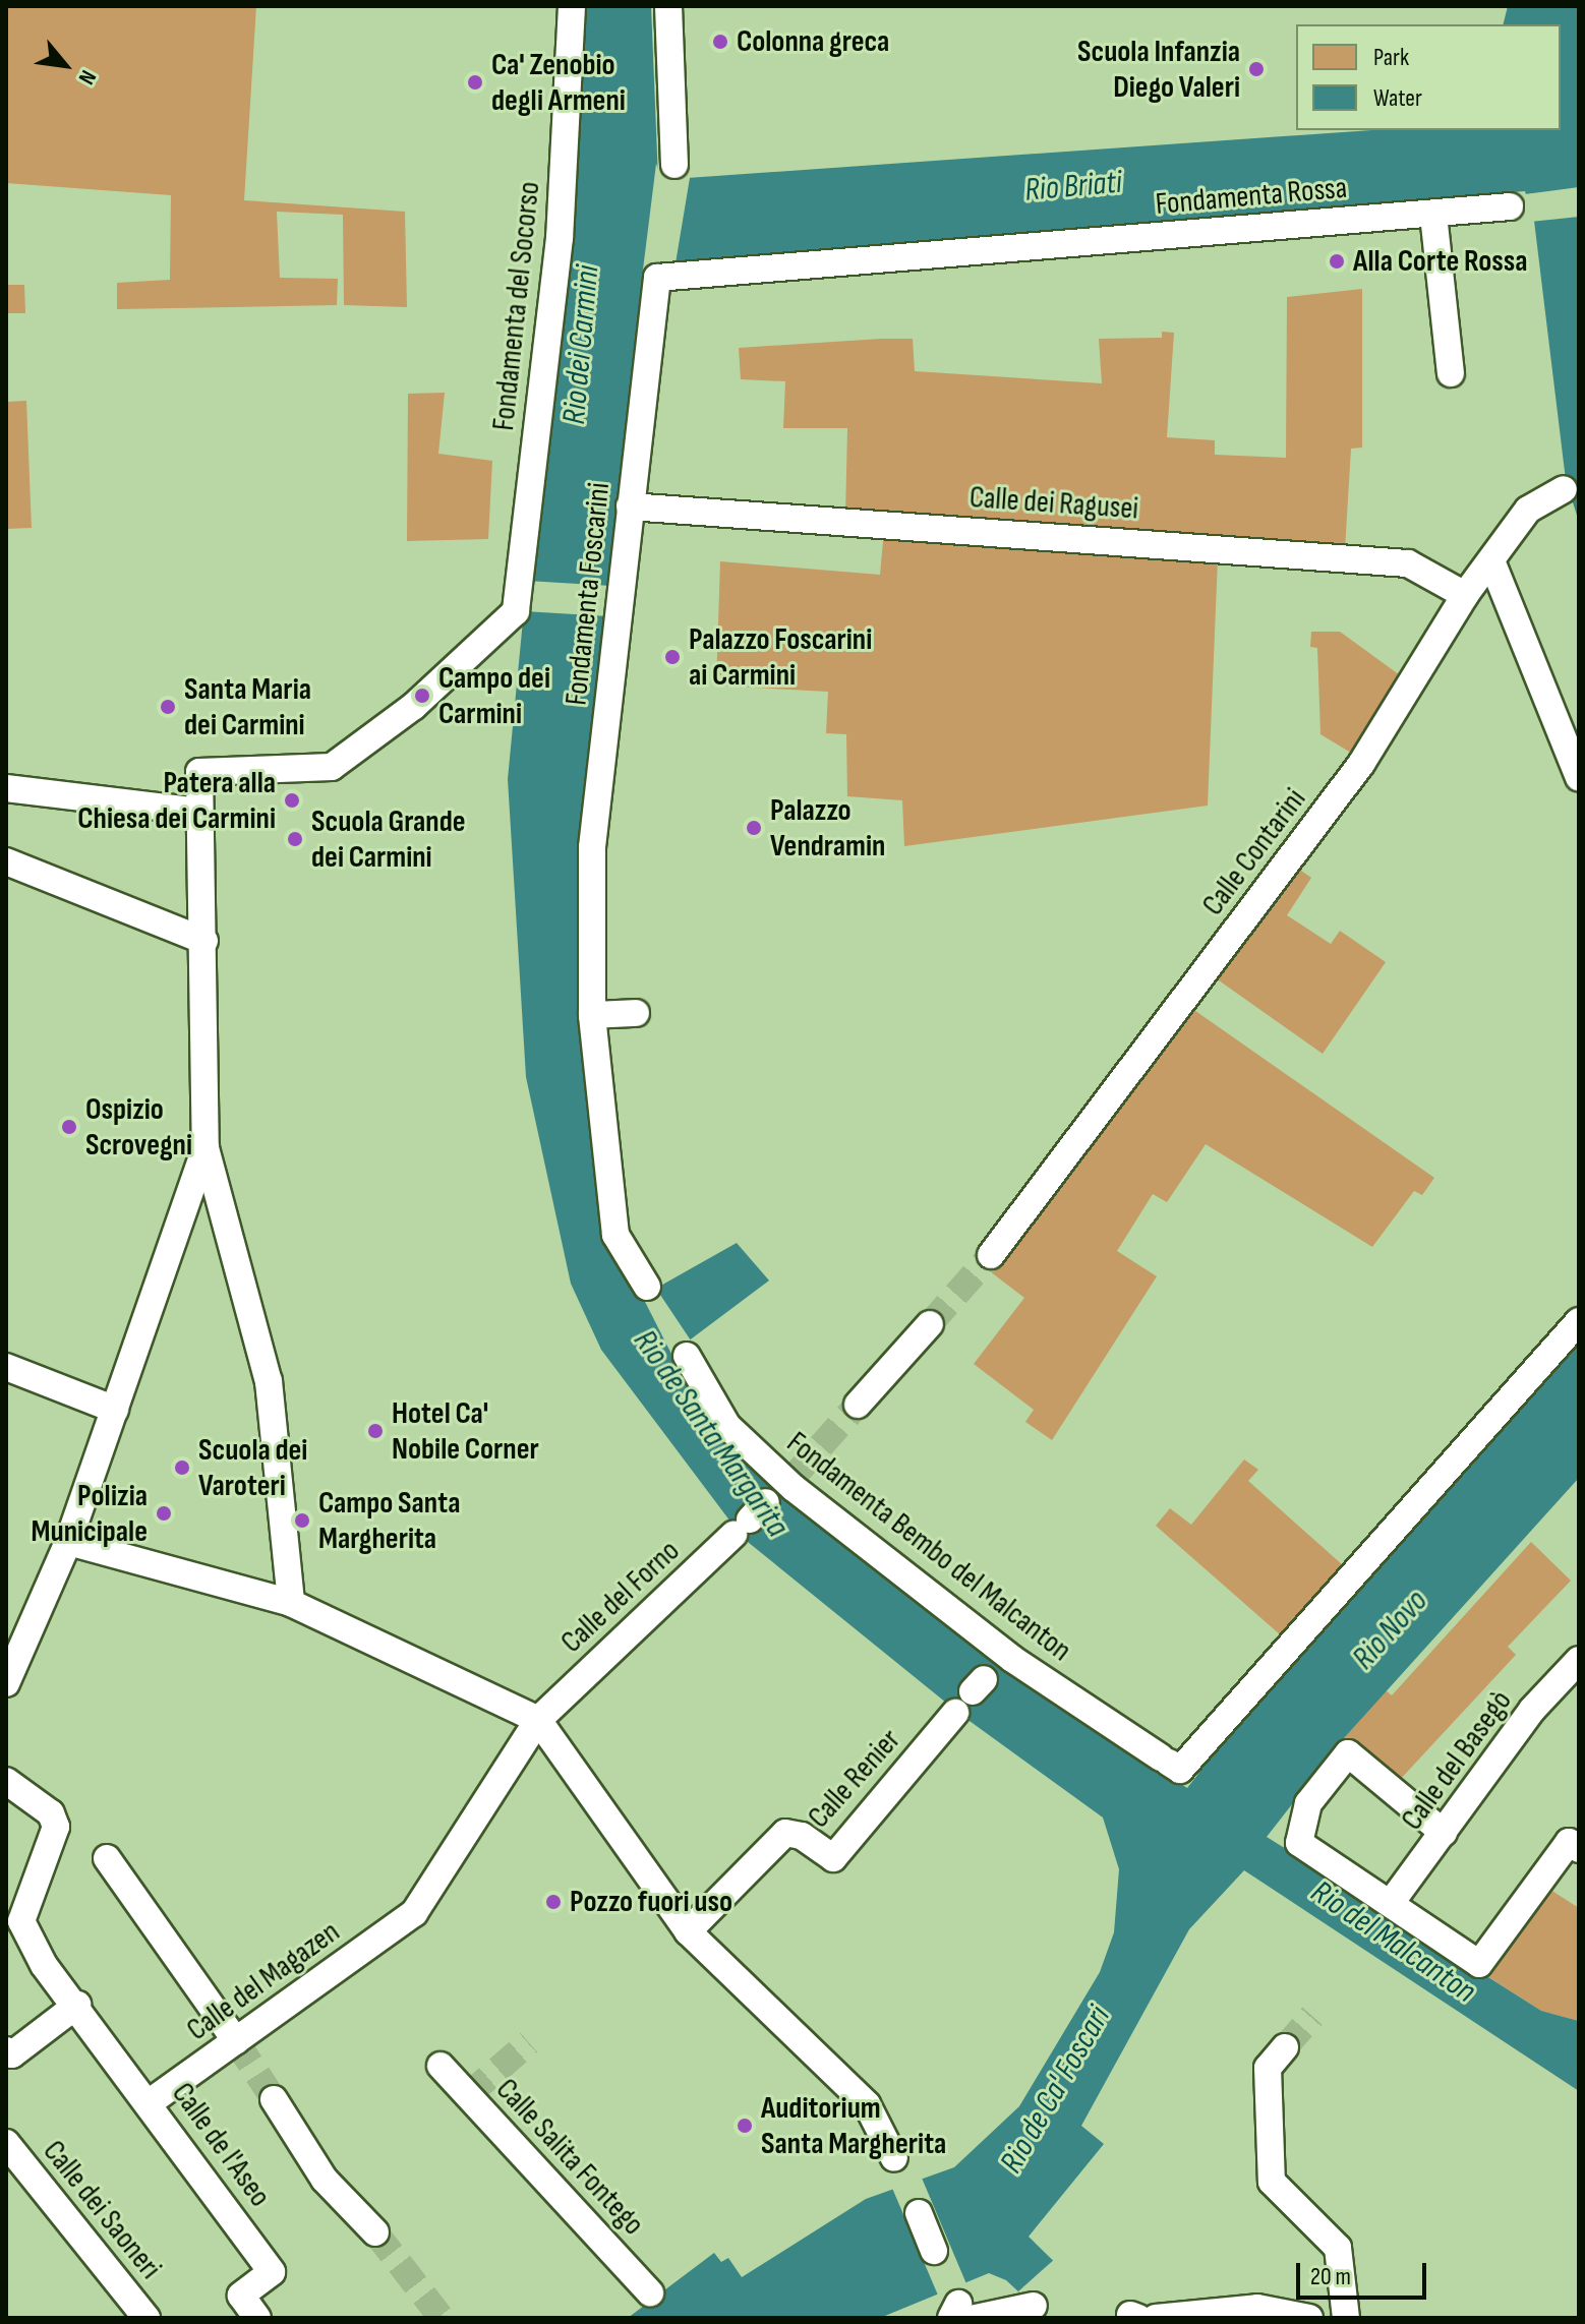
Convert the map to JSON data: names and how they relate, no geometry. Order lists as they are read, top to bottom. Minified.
{"streets":{"street":["Fondamenta Rossa","Fondamenta del Socorso","Calle dei Ragusei","Fondamenta Foscarini","Calle Contarini","Fondamenta Bembo del Malcanton","Calle del Forno","Calle del Basegò","Calle Renier","Calle del Magazen","Calle de l'Aseo","Calle Salita Fontego","Calle dei Saoneri"]},"crossings":[["Fondamenta Rossa","Fondamenta Foscarini"],["Calle dei Ragusei","Fondamenta Foscarini"],["Calle dei Ragusei","Calle Contarini"],["Calle del Forno","Calle del Magazen"],["Calle del Magazen","Calle de l'Aseo"]],"water":["Rio Briati","Rio dei Carmini","Rio de Santa Margarita","Rio Novo","Rio del Malcanton","Rio de Ca' Foscari"],"places":["Colonna greca","Scuola Infanzia Diego Valeri","Ca' Zenobio degli Armeni","Alla Corte Rossa","Palazzo Foscarini ai Carmini","Campo dei Carmini","Santa Maria dei Carmini","Patera alla Chiesa dei Carmini","Palazzo Vendramin","Scuola Grande dei Carmini","Ospizio Scrovegni","Hotel Ca' Nobile Corner","Scuola dei Varoteri","Polizia Municipale","Campo Santa Margherita","Pozzo fuori uso","Auditorium Santa Margherita"],"legend":["Park","Water"],"scale_bar":"20 m","north":"bottom right"}
